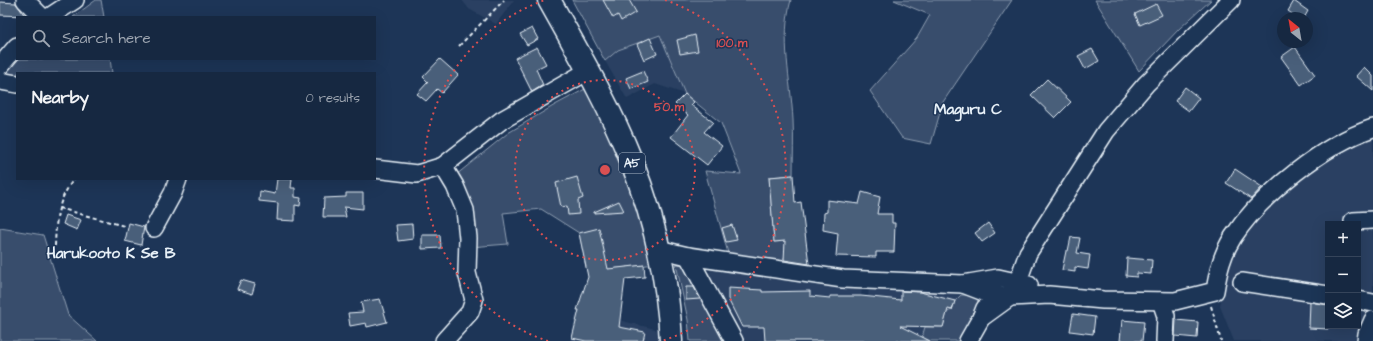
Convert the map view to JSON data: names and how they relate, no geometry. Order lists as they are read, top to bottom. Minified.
{"streets":{"highway":["A5"]},"districts":["Maguru C","Harukooto K Se B"],"north":"top left","page":{"search":"Search here","heading":["Nearby","0 results"],"map_buttons":["+","−"]},"rings":["100 m","50 m"]}
